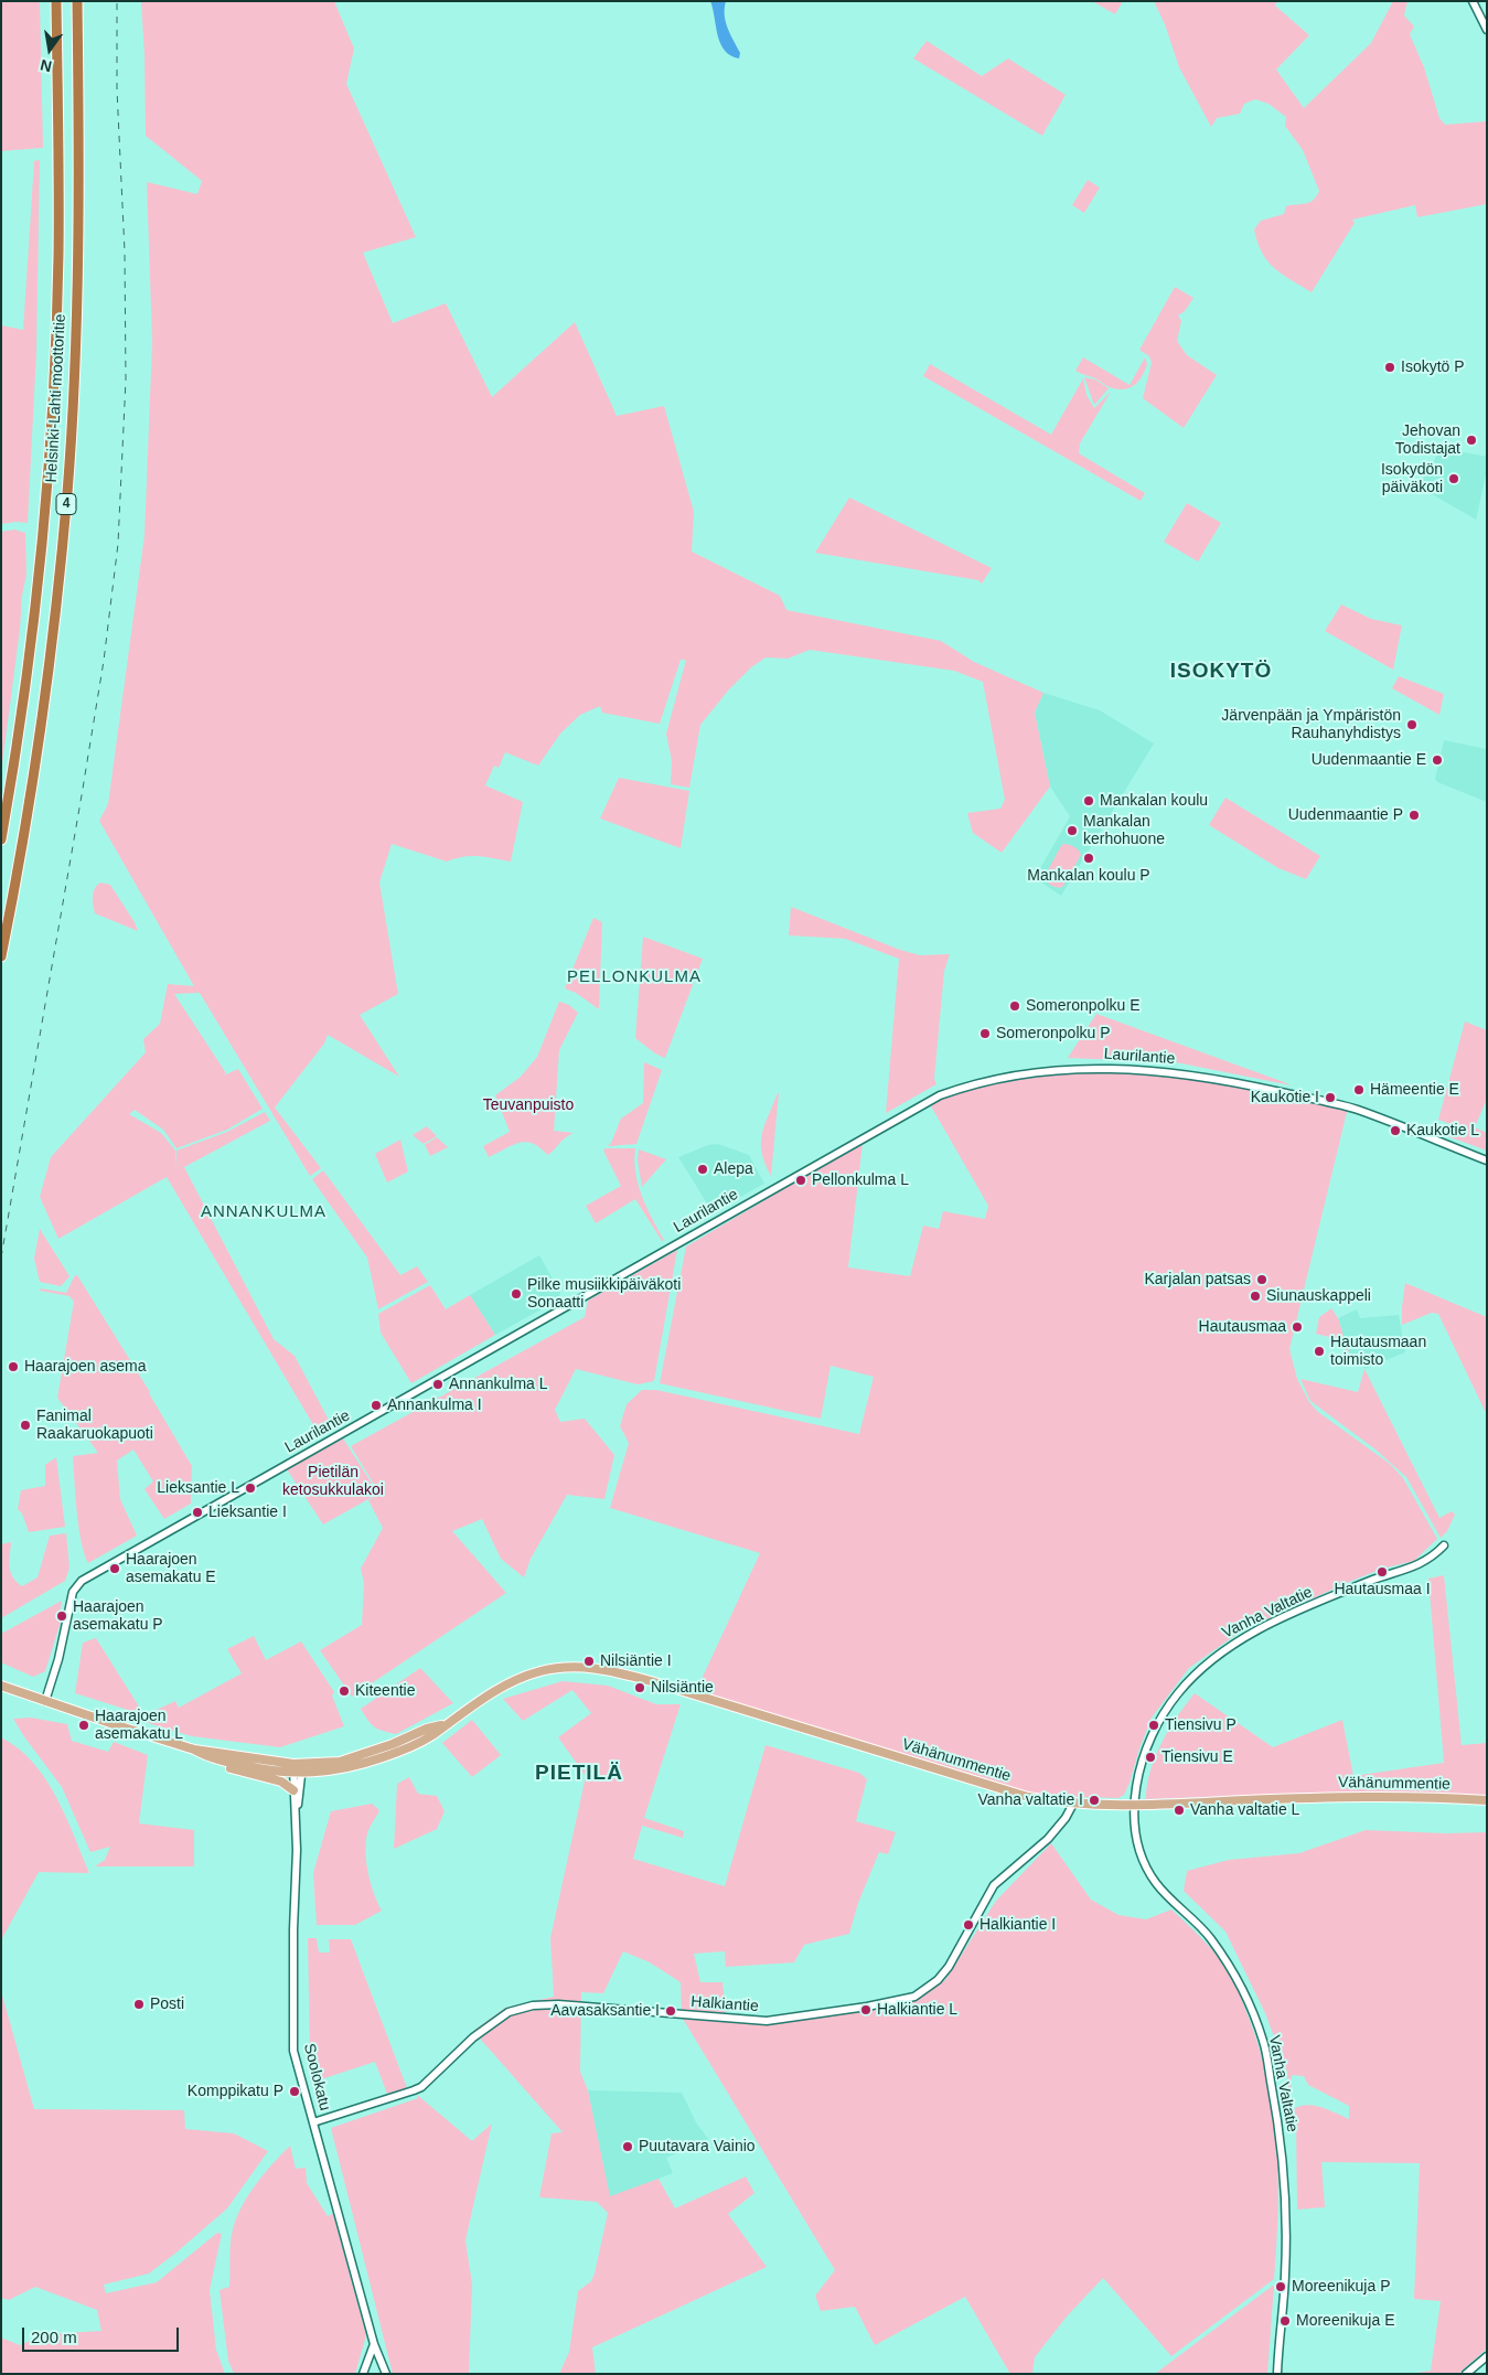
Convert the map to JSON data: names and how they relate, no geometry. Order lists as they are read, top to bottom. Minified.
{"streets":{"highway":["Helsinki-Lahti moottoritie","4"],"main road":["Vähänummentie"],"street":["Laurilantie","Vanha Valtatie","Halkiantie","Soolokatu"]},"crossings":[["Laurilantie","Vähänummentie"],["Vanha Valtatie","Vähänummentie"],["Vähänummentie","Halkiantie"],["Vähänummentie","Soolokatu"],["Halkiantie","Soolokatu"]],"districts":["ISOKYTÖ","PELLONKULMA","ANNANKULMA","PIETILÄ"],"parks":["Teuvanpuisto","Pietilän ketosukkulakoi"],"places":["Isokytö P","Jehovan Todistajat","Isokydön päiväkoti","Järvenpään ja Ympäristön Rauhanyhdistys","Uudenmaantie E","Mankalan koulu","Uudenmaantie P","Mankalan kerhohuone","Mankalan koulu P","Someronpolku E","Someronpolku P","Hämeentie E","Kaukotie I","Kaukotie L","Alepa","Pellonkulma L","Karjalan patsas","Pilke musiikkipäiväkoti Sonaatti","Siunauskappeli","Hautausmaa","Hautausmaan toimisto","Haarajoen asema","Annankulma L","Annankulma I","Fanimal Raakaruokapuoti","Lieksantie L","Lieksantie I","Haarajoen asemakatu E","Hautausmaa I","Haarajoen asemakatu P","Nilsiäntie I","Nilsiäntie","Kiteentie","Haarajoen asemakatu L","Tiensivu P","Tiensivu E","Vanha valtatie I","Vanha valtatie L","Halkiantie I","Posti","Halkiantie L","Aavasaksantie I","Komppikatu P","Puutavara Vainio","Moreenikuja P","Moreenikuja E"],"scale_bar":"200 m","north":"bottom"}
